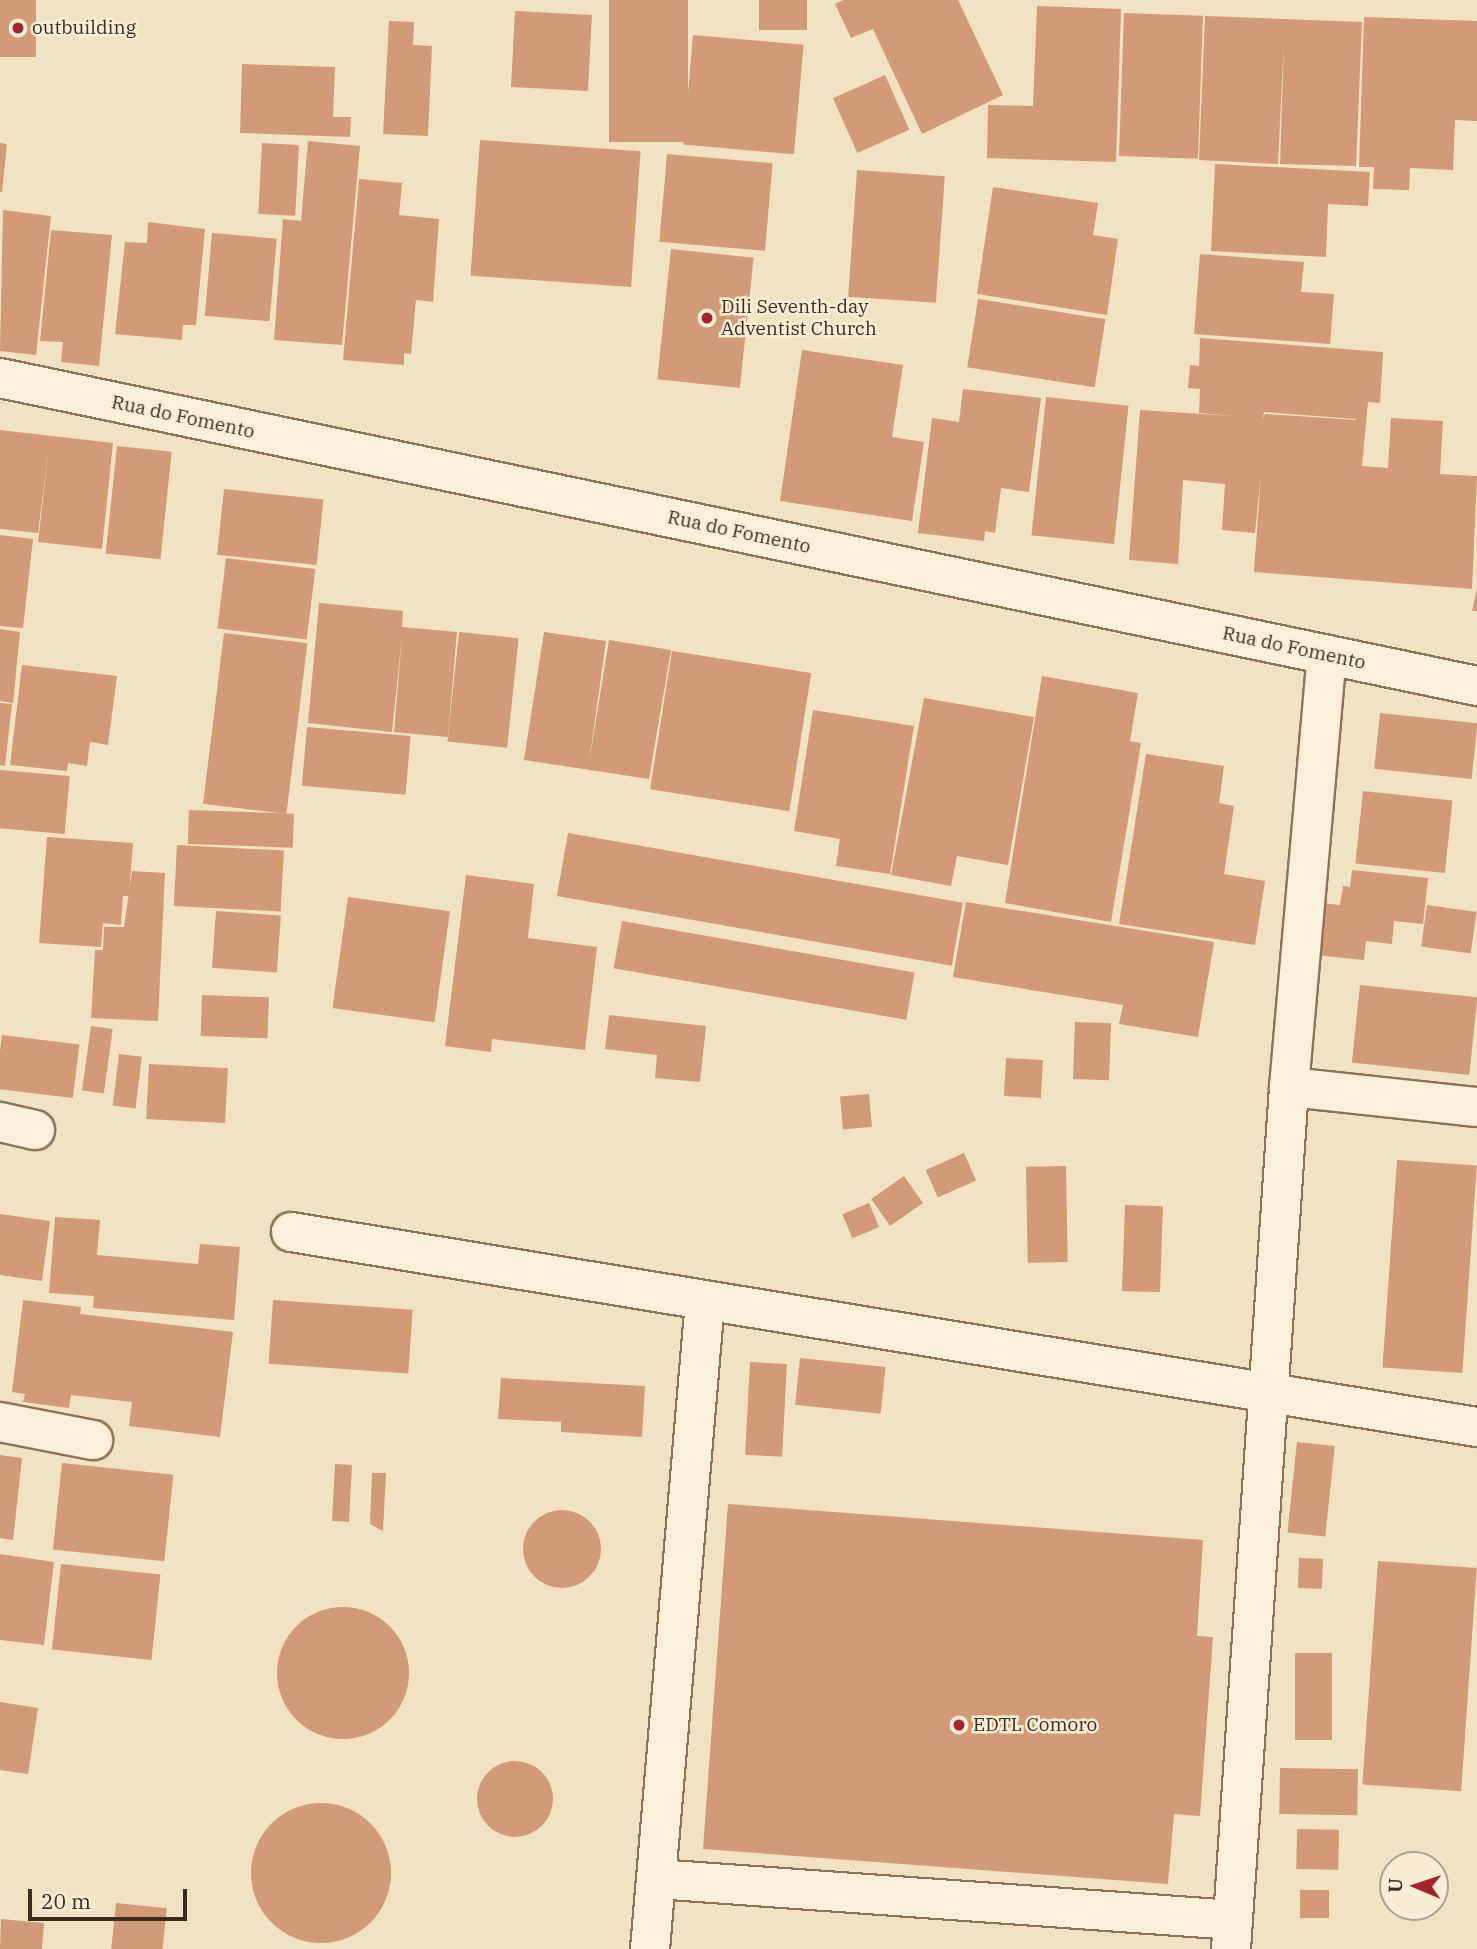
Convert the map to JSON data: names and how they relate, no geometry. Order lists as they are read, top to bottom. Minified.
{"streets":{"street":["Rua do Fomento"]},"places":["outbuilding","Dili Seventh-day Adventist Church","EDTL Comoro"],"scale_bar":"20 m","north":"left"}
